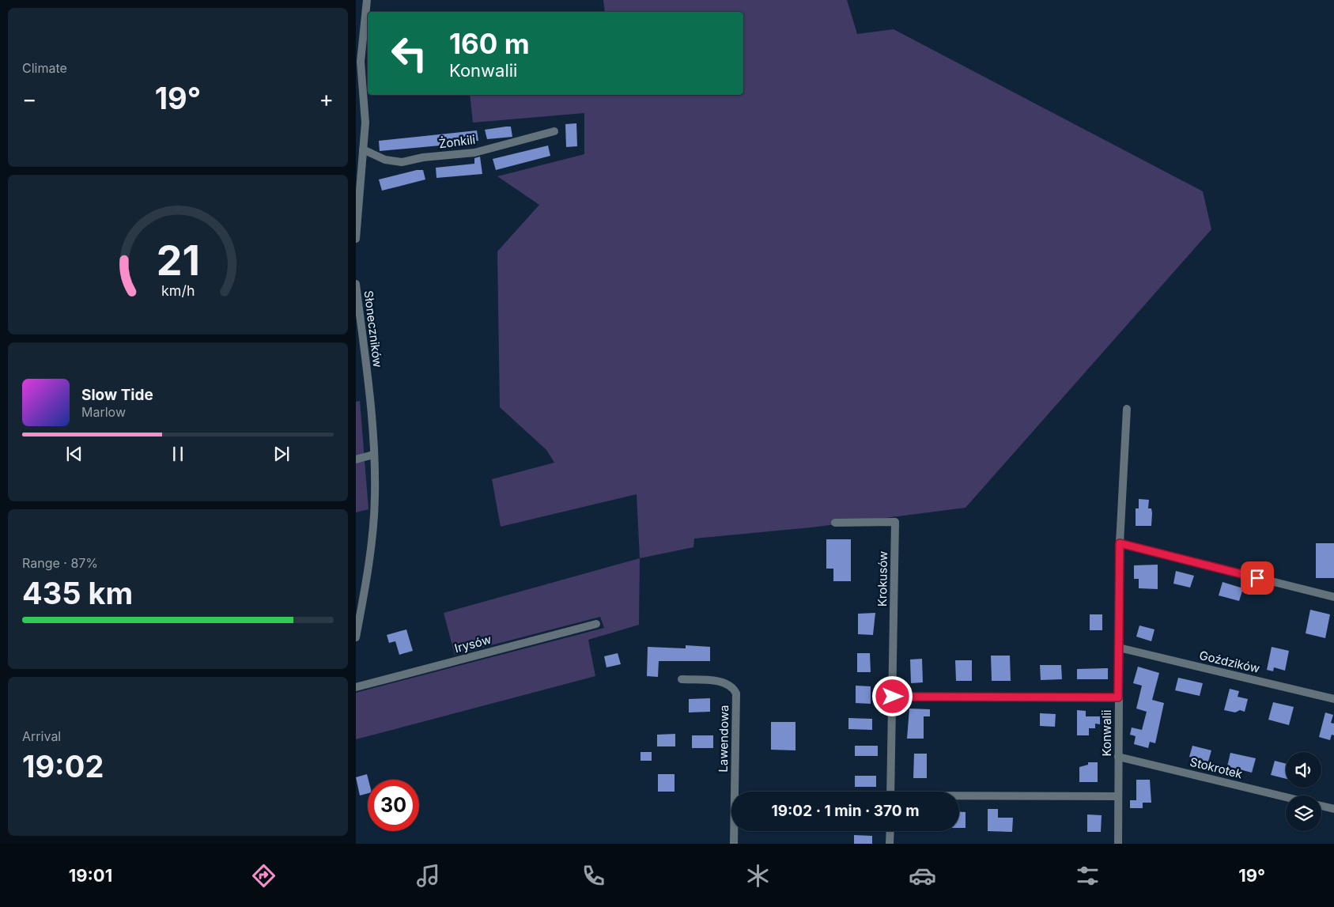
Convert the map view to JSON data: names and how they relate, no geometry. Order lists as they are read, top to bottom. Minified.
{"streets":{"street":["Żonkili","Słoneczników","Krokusów","Irysów","Goździków","Konwalii","Lawendowa","Stokrotek"]},"crossings":[["Krokusów","Konwalii"],["Goździków","Konwalii"],["Konwalii","Stokrotek"]],"page":{"tile":["Climate",["Range · 87%","435 km"],["Arrival","19:02"]],"turn":["160 m","Konwalii"],"heat":["−","19°","+"],"song":["Slow Tide","Marlow"],"limit":"30","trip":"19:02 · 1 min · 370 m","tabs":["19:01","19°"],"gauge":["21","km/h"]}}
